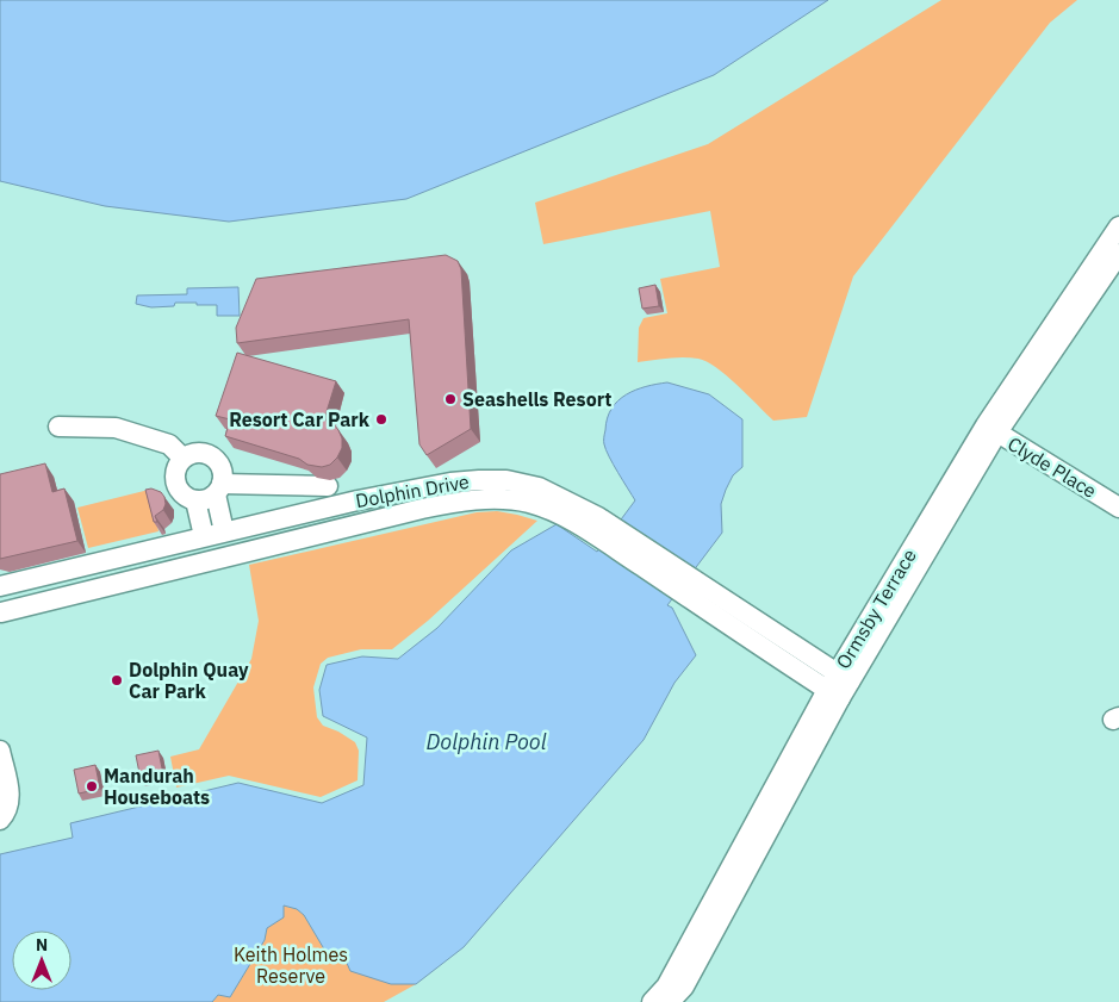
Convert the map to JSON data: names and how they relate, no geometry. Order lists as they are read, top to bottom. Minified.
{"streets":{"street":["Clyde Place","Dolphin Drive","Ormsby Terrace"]},"crossings":[["Clyde Place","Ormsby Terrace"],["Dolphin Drive","Ormsby Terrace"]],"water":["Dolphin Pool"],"parks":["Keith Holmes Reserve"],"places":["Seashells Resort","Resort Car Park","Dolphin Quay Car Park","Mandurah Houseboats"],"north":"top"}
